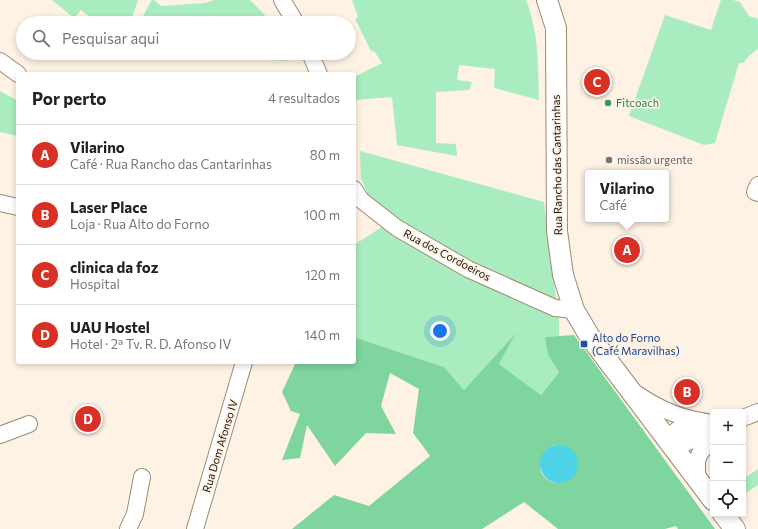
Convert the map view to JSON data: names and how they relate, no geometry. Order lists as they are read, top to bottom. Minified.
{"streets":{"street":["Rua Rancho das Cantarinhas","Rua dos Cordoeiros","Rua Dom Afonso IV"]},"crossings":[["Rua Rancho das Cantarinhas","Rua dos Cordoeiros"]],"places":{"other":["Fitcoach","missão urgente"],"transit":["Alto do Forno (Café Maravilhas)"]},"page":{"search":"Pesquisar aqui","pins":["C","A","B","D"],"heading":["Por perto","4 resultados"],"list":[{"mark":"A","name":"Vilarino","note":"Café · Rua Rancho das Cantarinhas","value":"80 m"},{"mark":"B","name":"Laser Place","note":"Loja · Rua Alto do Forno","value":"100 m"},{"mark":"C","name":"clinica da foz","note":"Hospital","value":"120 m"},{"mark":"D","name":"UAU Hostel","note":"Hotel · 2ª Tv. R. D. Afonso IV","value":"140 m"}],"popup":["Vilarino","Café"],"map_buttons":["+","−"]}}
